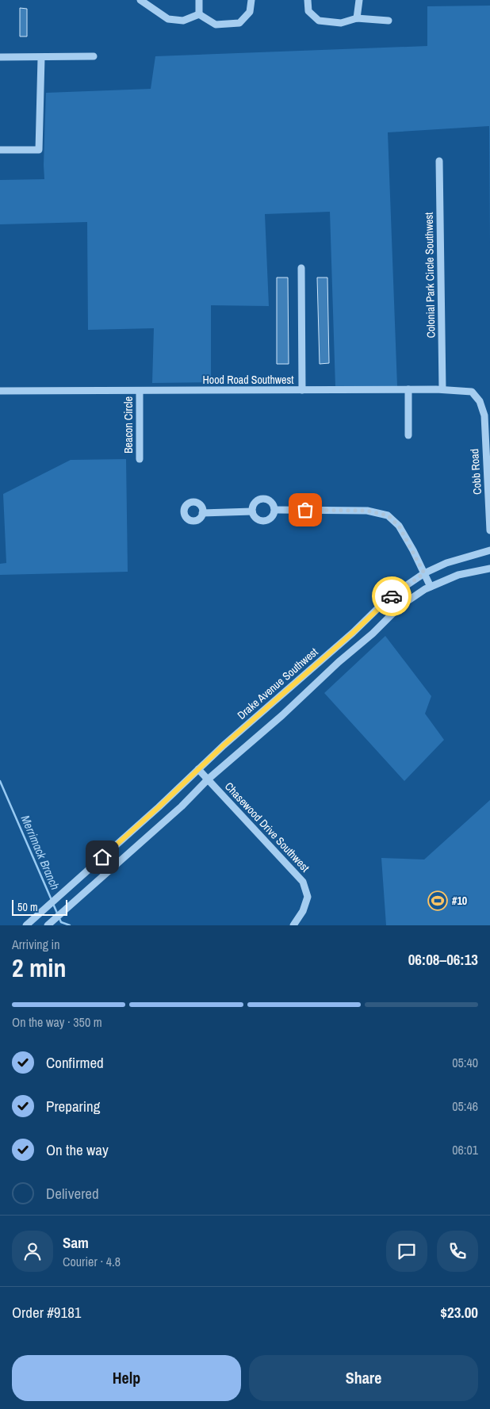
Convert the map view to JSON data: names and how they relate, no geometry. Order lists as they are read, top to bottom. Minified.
{"streets":{"street":["Colonial Park Circle Southwest","Hood Road Southwest","Beacon Circle","Cobb Road","Drake Avenue Southwest","Chasewood Drive Southwest"]},"crossings":[["Colonial Park Circle Southwest","Hood Road Southwest"],["Hood Road Southwest","Beacon Circle"],["Hood Road Southwest","Cobb Road"],["Drake Avenue Southwest","Chasewood Drive Southwest"]],"water":["Merrimack Branch"],"places":{"sports":["#10"]},"scale_bar":"50 m","page":{"scale":"50 m","heading":["2 min","Arriving in","06:08–06:13"],"panel":["Sam","Courier · 4.8","Order #9181","$23.00"],"bar":"On the way · 350 m","list":[["Confirmed","05:40"],["Preparing","05:46"],["On the way","06:01"],"Delivered"],"buttons":["Help","Share"]}}
